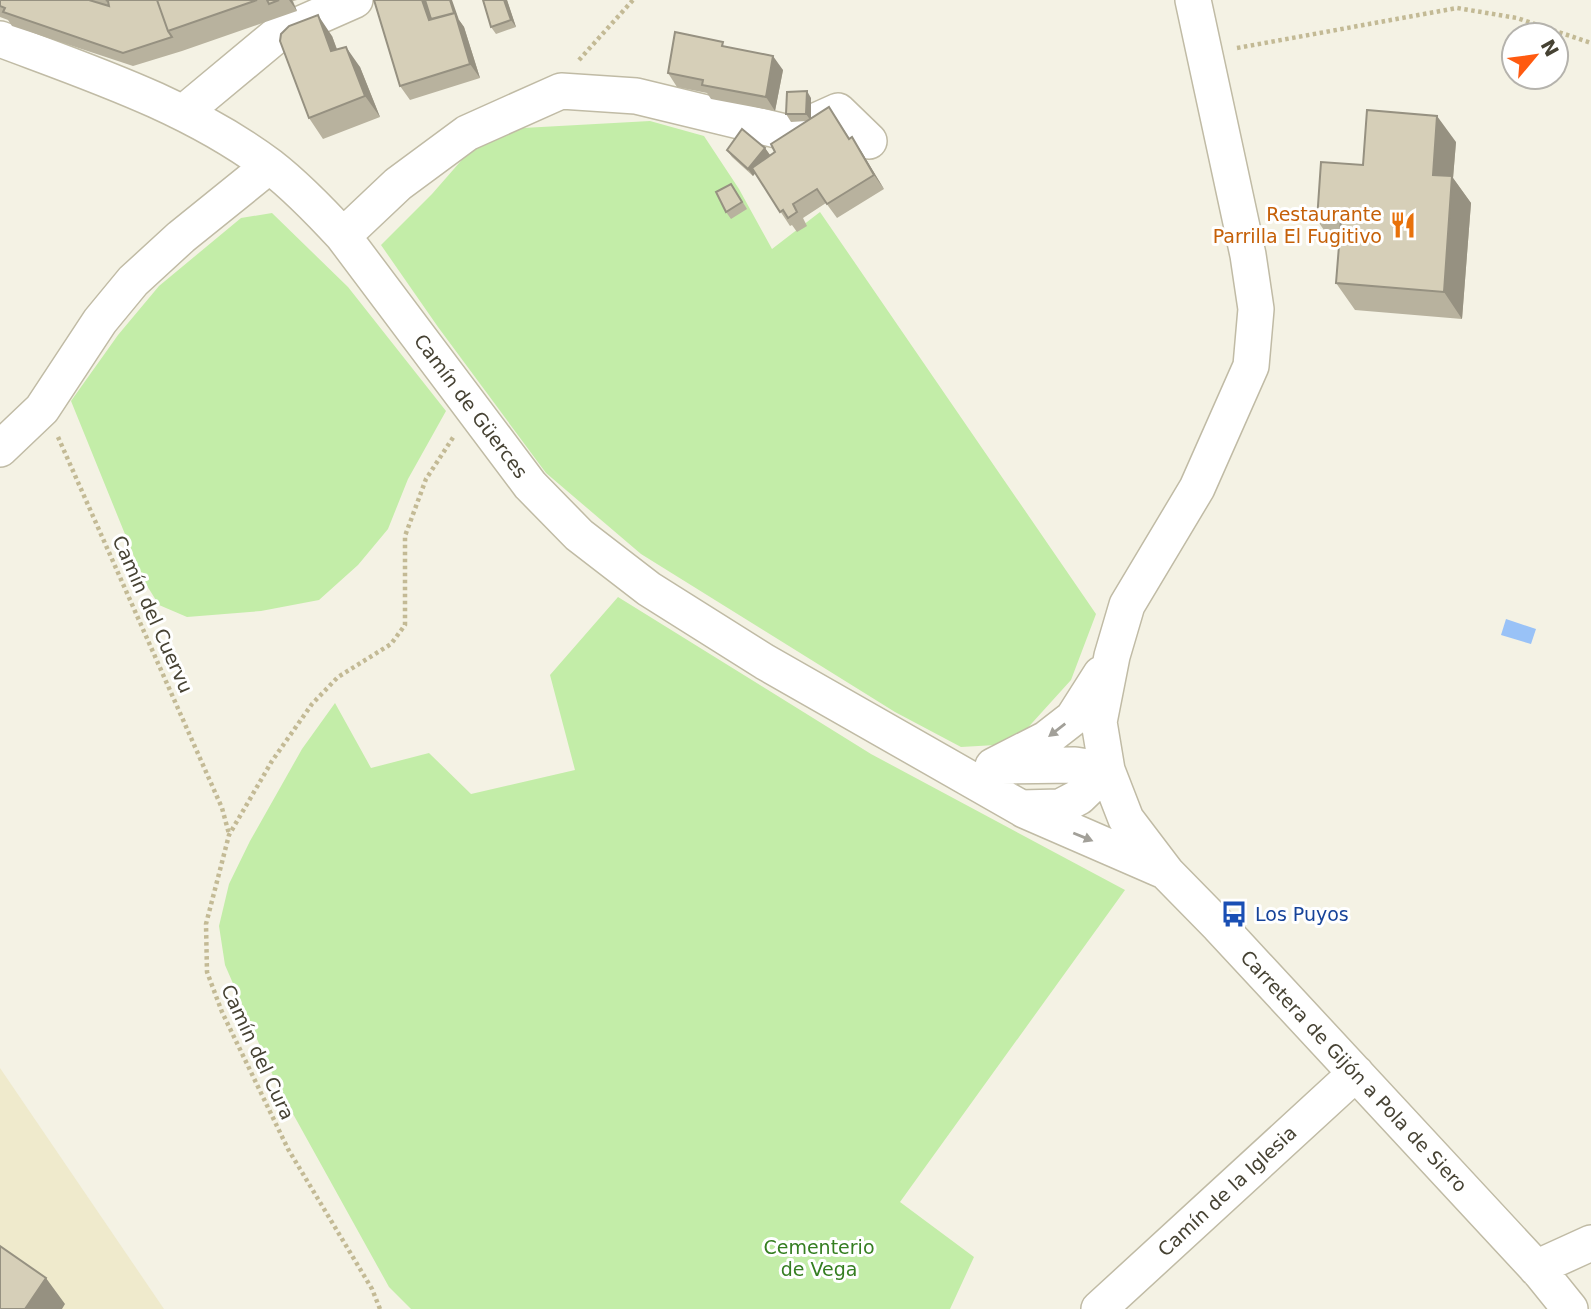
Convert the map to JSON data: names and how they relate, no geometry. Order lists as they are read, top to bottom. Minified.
{"streets":{"street":["Camín de Güerces","Carretera de Gijón a Pola de Siero","Camín de la Iglesia"],"path":["Camín del Cuervu","Camín del Cura"]},"crossings":[["Camín de Güerces","Camín del Cura"],["Camín de Güerces","Carretera de Gijón a Pola de Siero"],["Camín del Cuervu","Camín del Cura"],["Carretera de Gijón a Pola de Siero","Camín de la Iglesia"]],"parks":["Cementerio de Vega"],"places":{"restaurant":["Restaurante Parrilla El Fugitivo"],"bus stop":["Los Puyos"]},"north":"top right"}
